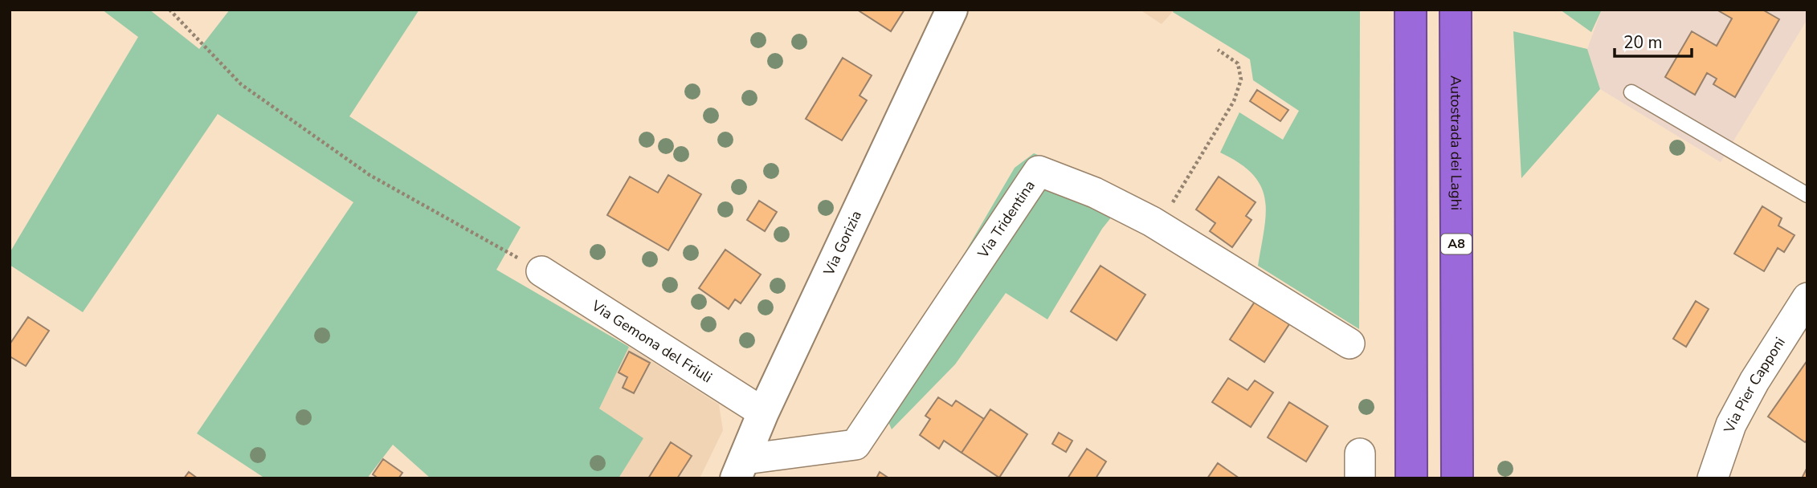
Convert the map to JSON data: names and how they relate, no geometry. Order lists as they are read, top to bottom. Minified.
{"streets":{"highway":["Autostrada dei Laghi","A8"],"street":["Via Tridentina","Via Gorizia","Via Gemona del Friuli","Via Pier Capponi"]},"crossings":[["Via Tridentina","Via Gorizia"],["Via Gorizia","Via Gemona del Friuli"]],"scale_bar":"20 m"}
